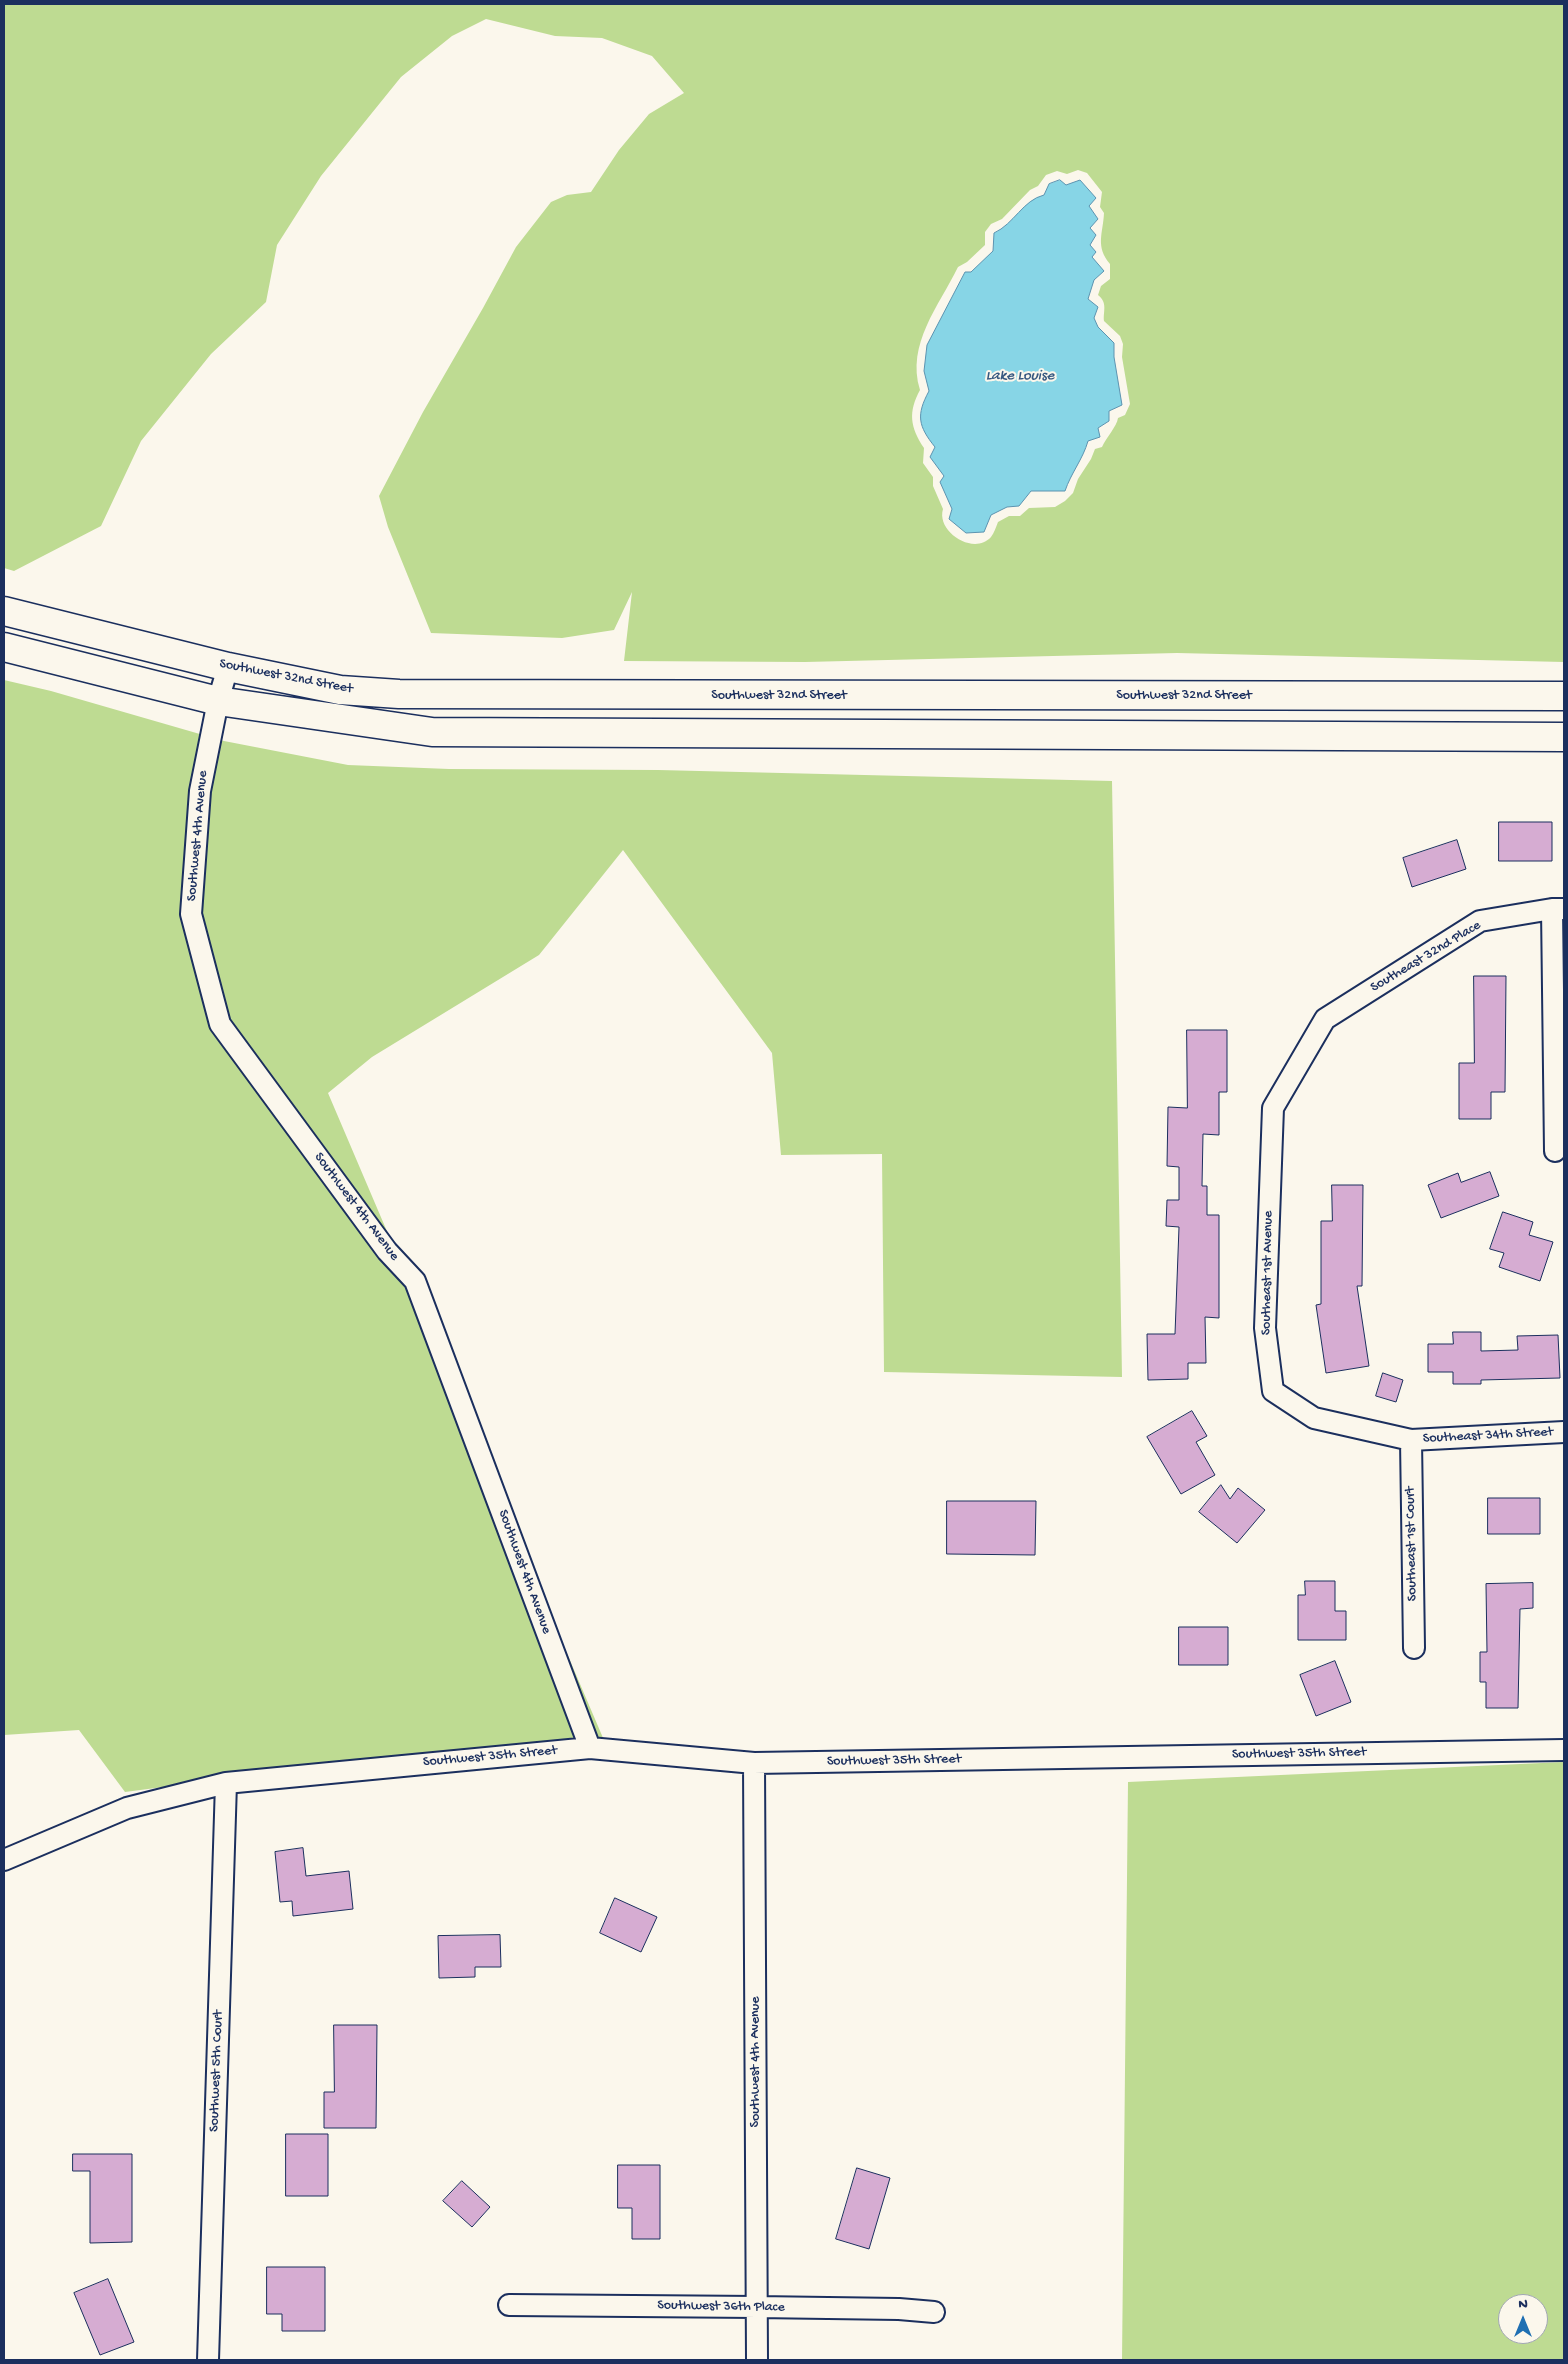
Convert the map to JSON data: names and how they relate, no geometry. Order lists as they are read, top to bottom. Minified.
{"streets":{"main road":["Southwest 32nd Street"],"street":["Southwest 4th Avenue","Southeast 32nd Place","Southeast 1st Avenue","Southeast 34th Street","Southeast 1st Court","Southwest 35th Street","Southwest 5th Court","Southwest 36th Place"]},"crossings":[["Southwest 32nd Street","Southwest 4th Avenue"],["Southwest 4th Avenue","Southwest 35th Street"],["Southwest 4th Avenue","Southwest 36th Place"],["Southeast 32nd Place","Southeast 1st Avenue"],["Southeast 1st Avenue","Southeast 34th Street"],["Southeast 1st Avenue","Southeast 1st Court"],["Southeast 34th Street","Southeast 1st Court"],["Southwest 35th Street","Southwest 5th Court"]],"water":["Lake Louise"],"north":"top"}
